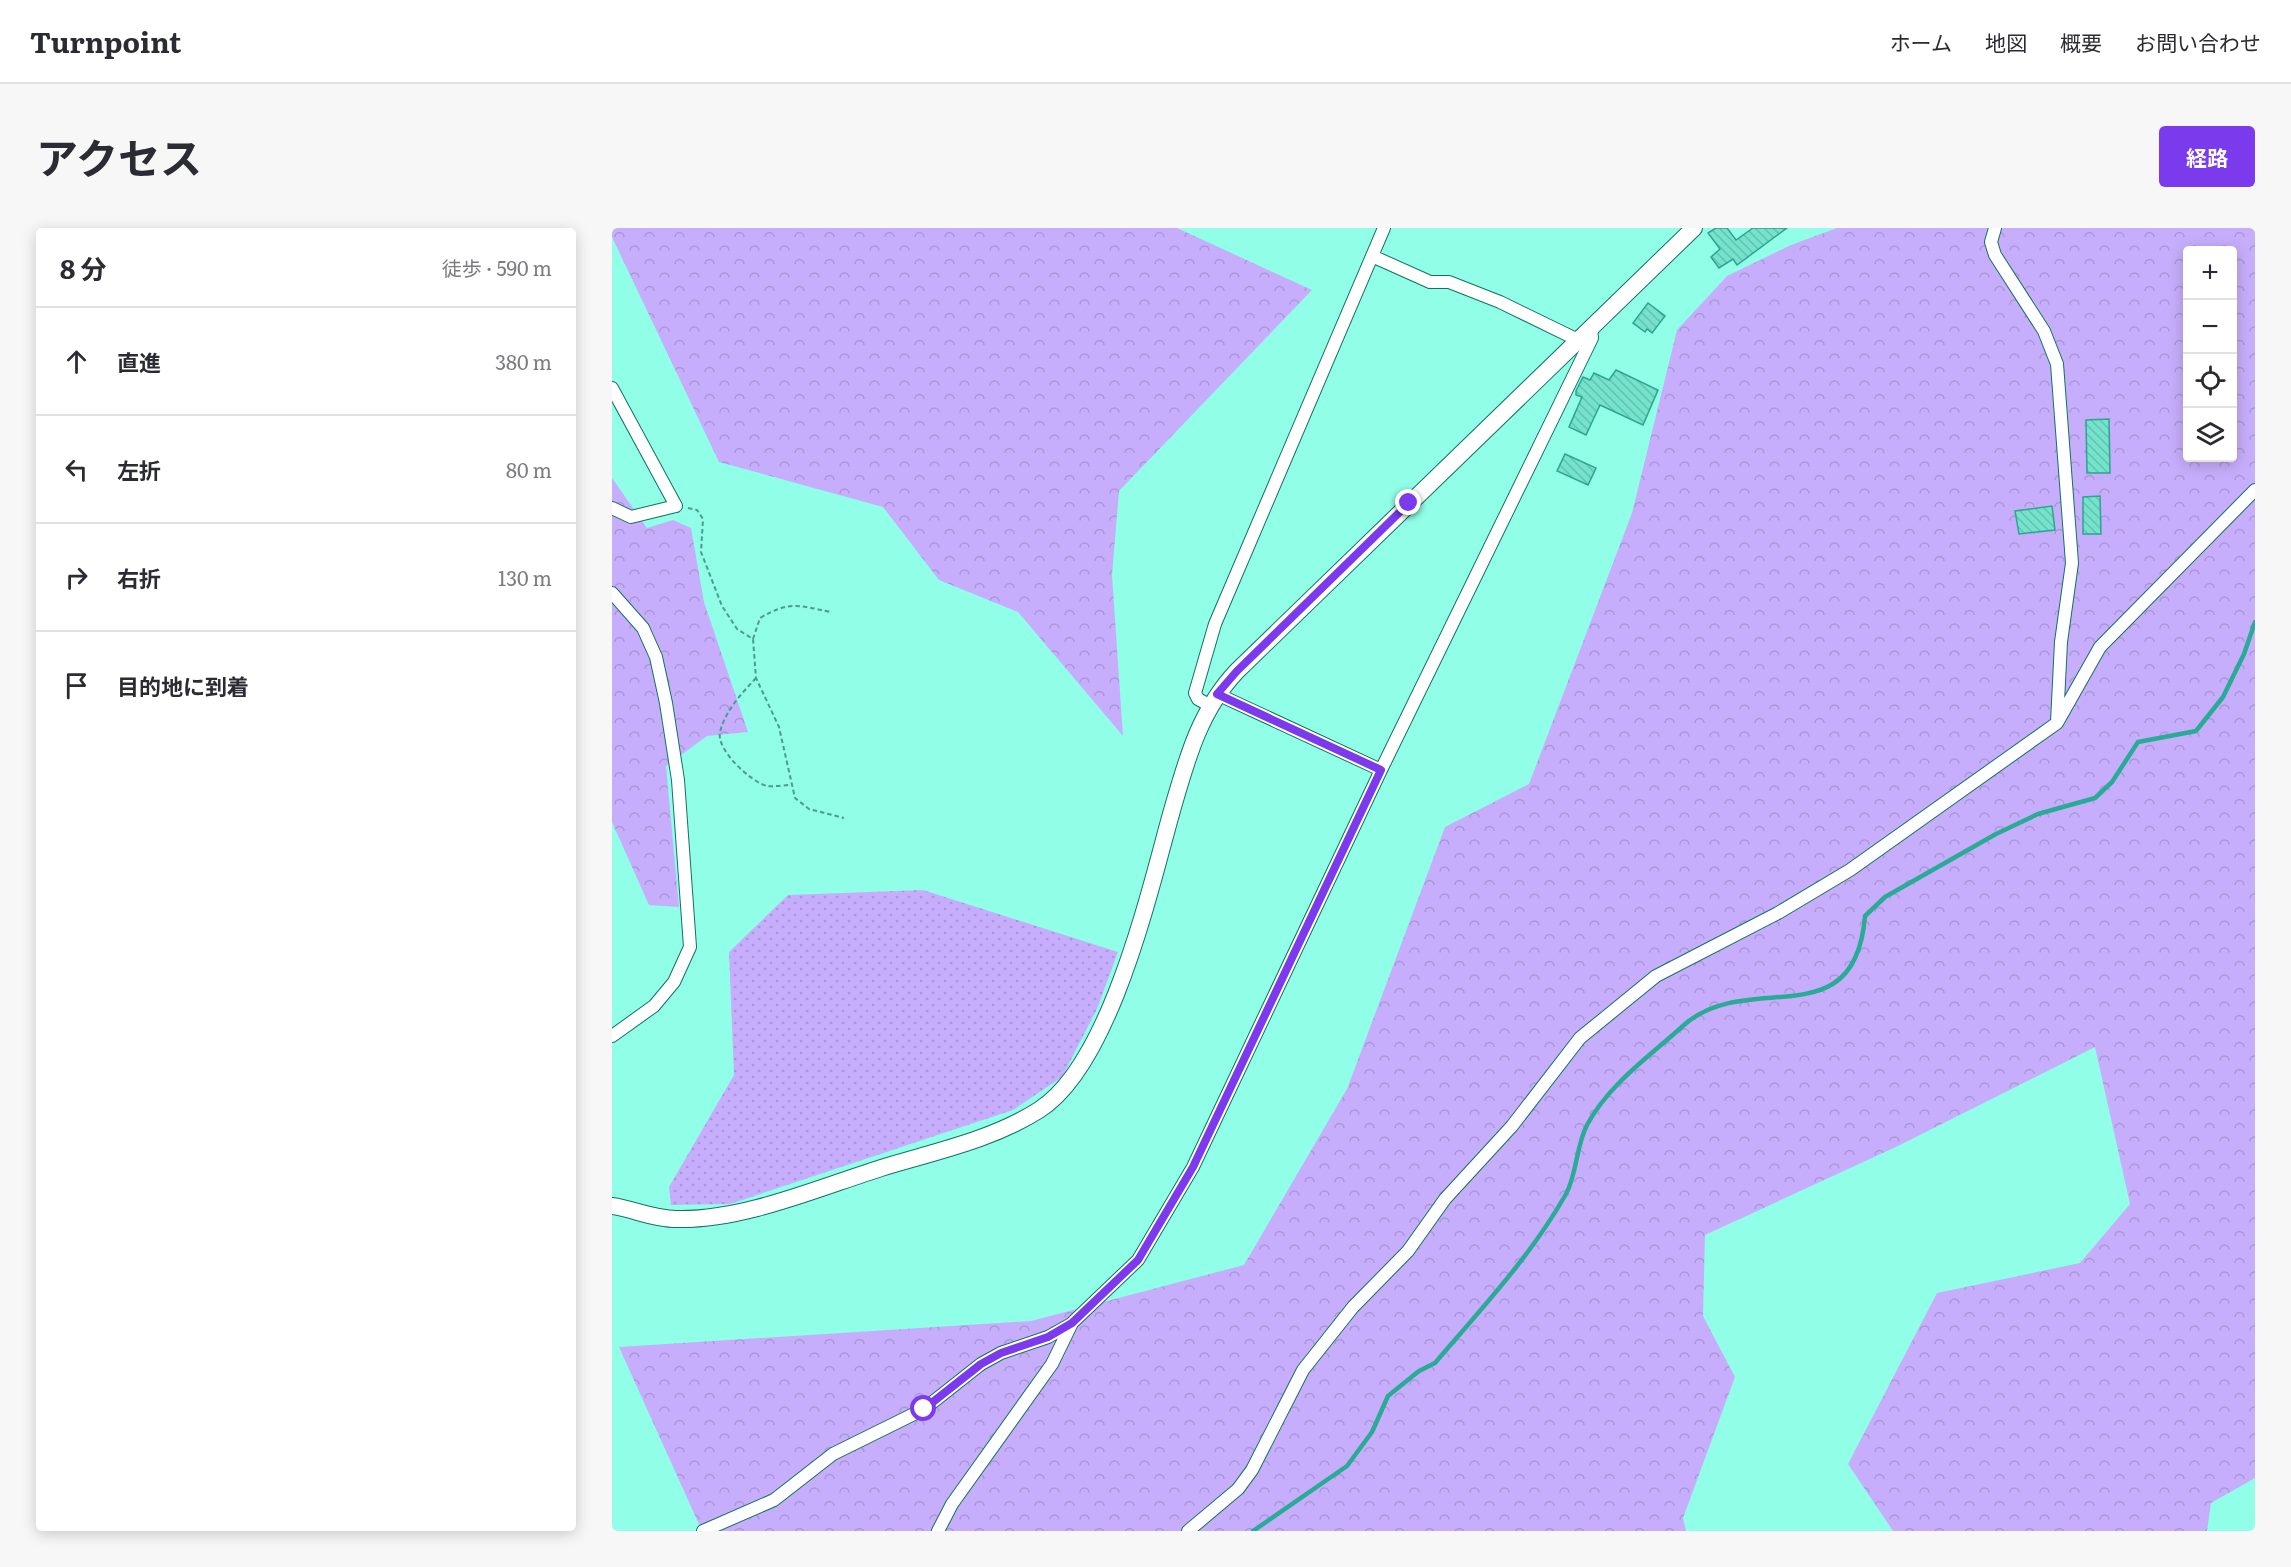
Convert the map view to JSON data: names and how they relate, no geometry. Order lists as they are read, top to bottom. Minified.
{"page":{"header":"Turnpoint","nav":["ホーム","地図","概要","お問い合わせ"],"title":"アクセス","buttons":"経路","heading":["8 分","徒歩 · 590 m"],"map_buttons":["+","−"],"list":[["直進","380 m"],["左折","80 m"],["右折","130 m"],"目的地に到着"]}}
